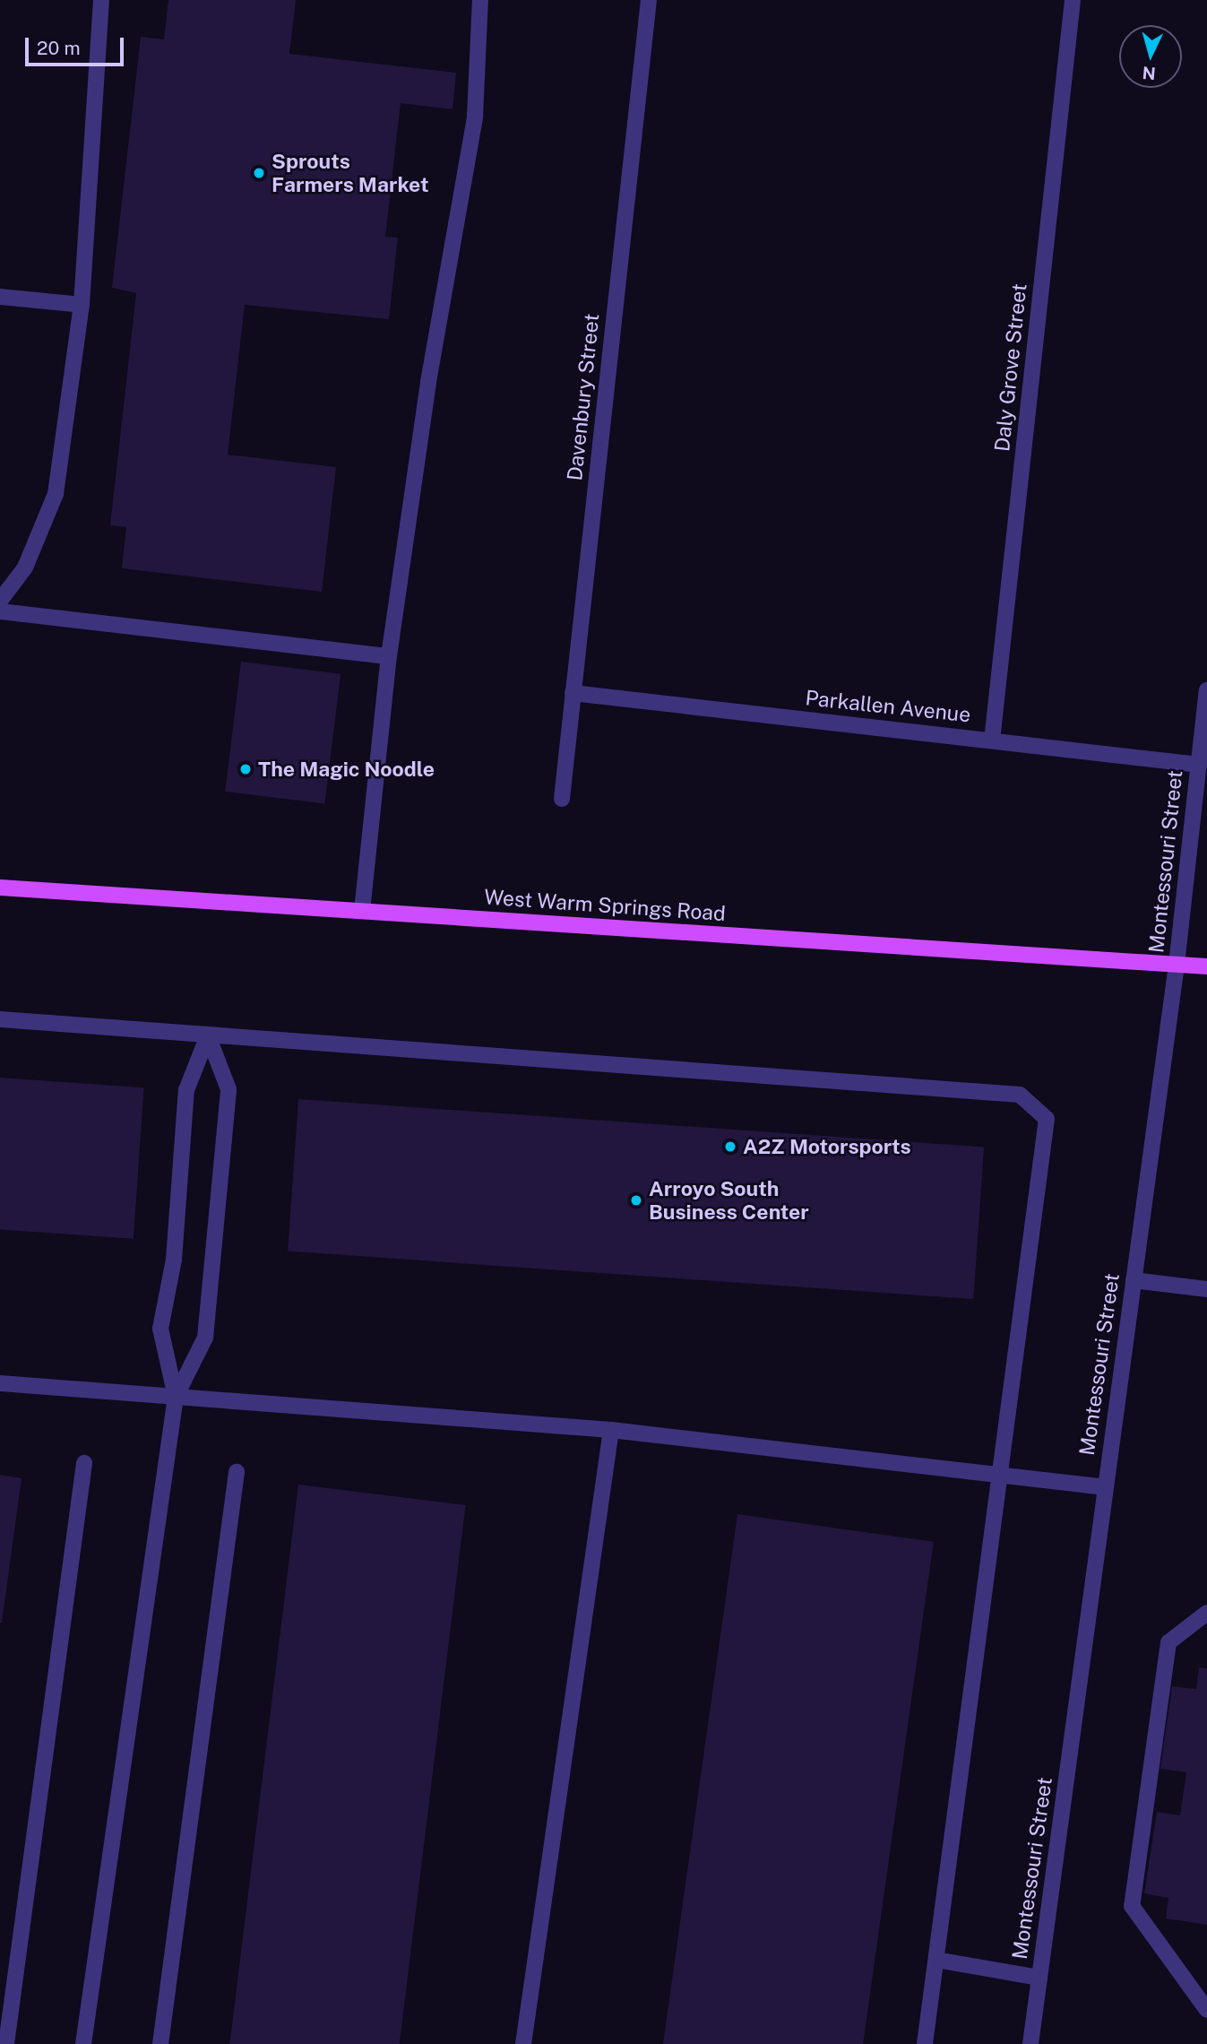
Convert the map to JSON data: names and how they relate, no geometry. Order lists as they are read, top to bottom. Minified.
{"streets":{"main road":["West Warm Springs Road"],"street":["Daly Grove Street","Davenbury Street","Parkallen Avenue","Montessouri Street"]},"crossings":[["Daly Grove Street","Parkallen Avenue"],["Davenbury Street","Parkallen Avenue"],["Parkallen Avenue","Montessouri Street"],["Montessouri Street","West Warm Springs Road"]],"places":["Sprouts Farmers Market","The Magic Noodle","A2Z Motorsports","Arroyo South Business Center"],"scale_bar":"20 m","north":"bottom"}
